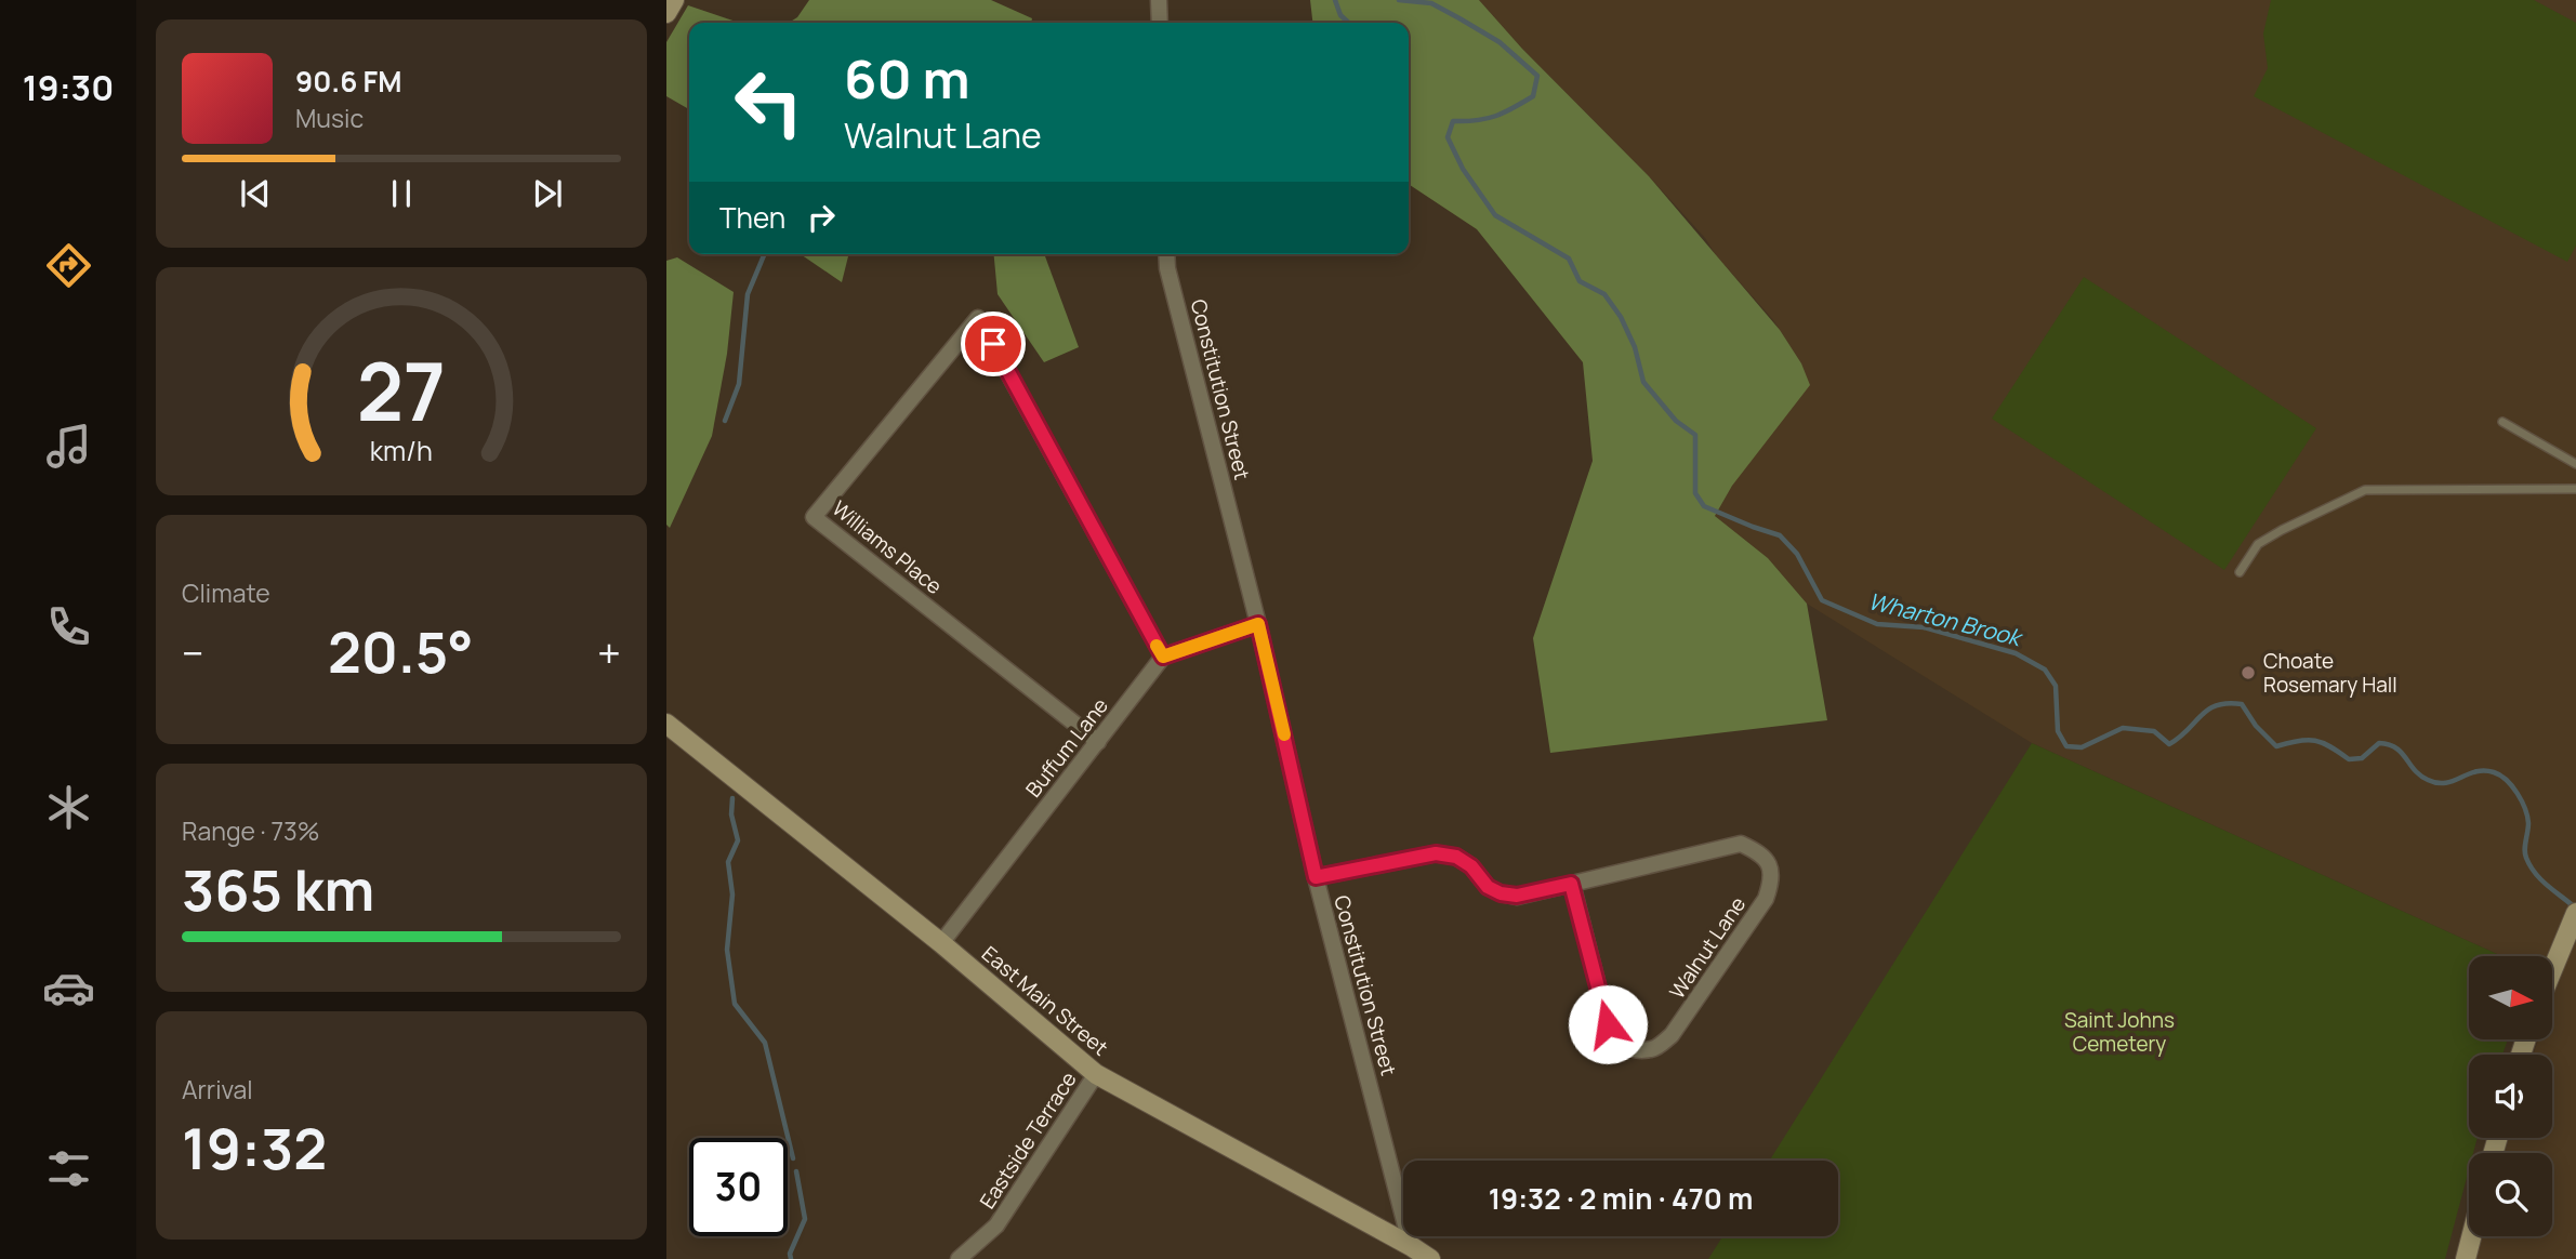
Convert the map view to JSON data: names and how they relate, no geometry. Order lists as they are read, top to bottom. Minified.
{"streets":{"main road":["East Main Street"],"street":["Constitution Street","Williams Place","Buffum Lane","Walnut Lane","Eastside Terrace"]},"crossings":[["Constitution Street","Walnut Lane"],["Constitution Street","East Main Street"],["Williams Place","Buffum Lane"],["Buffum Lane","East Main Street"],["East Main Street","Eastside Terrace"]],"water":["Wharton Brook"],"parks":["Saint Johns Cemetery"],"places":["Choate Rosemary Hall"],"north":"right","page":{"tabs":"19:30","turn":["60 m","Walnut Lane"],"song":["90.6 FM","Music"],"then":"Then","tile":["Climate",["Range · 73%","365 km"],["Arrival","19:32"]],"heat":["−","20.5°","+"],"limit":"30","trip":"19:32 · 2 min · 470 m","gauge":["27","km/h"]}}
